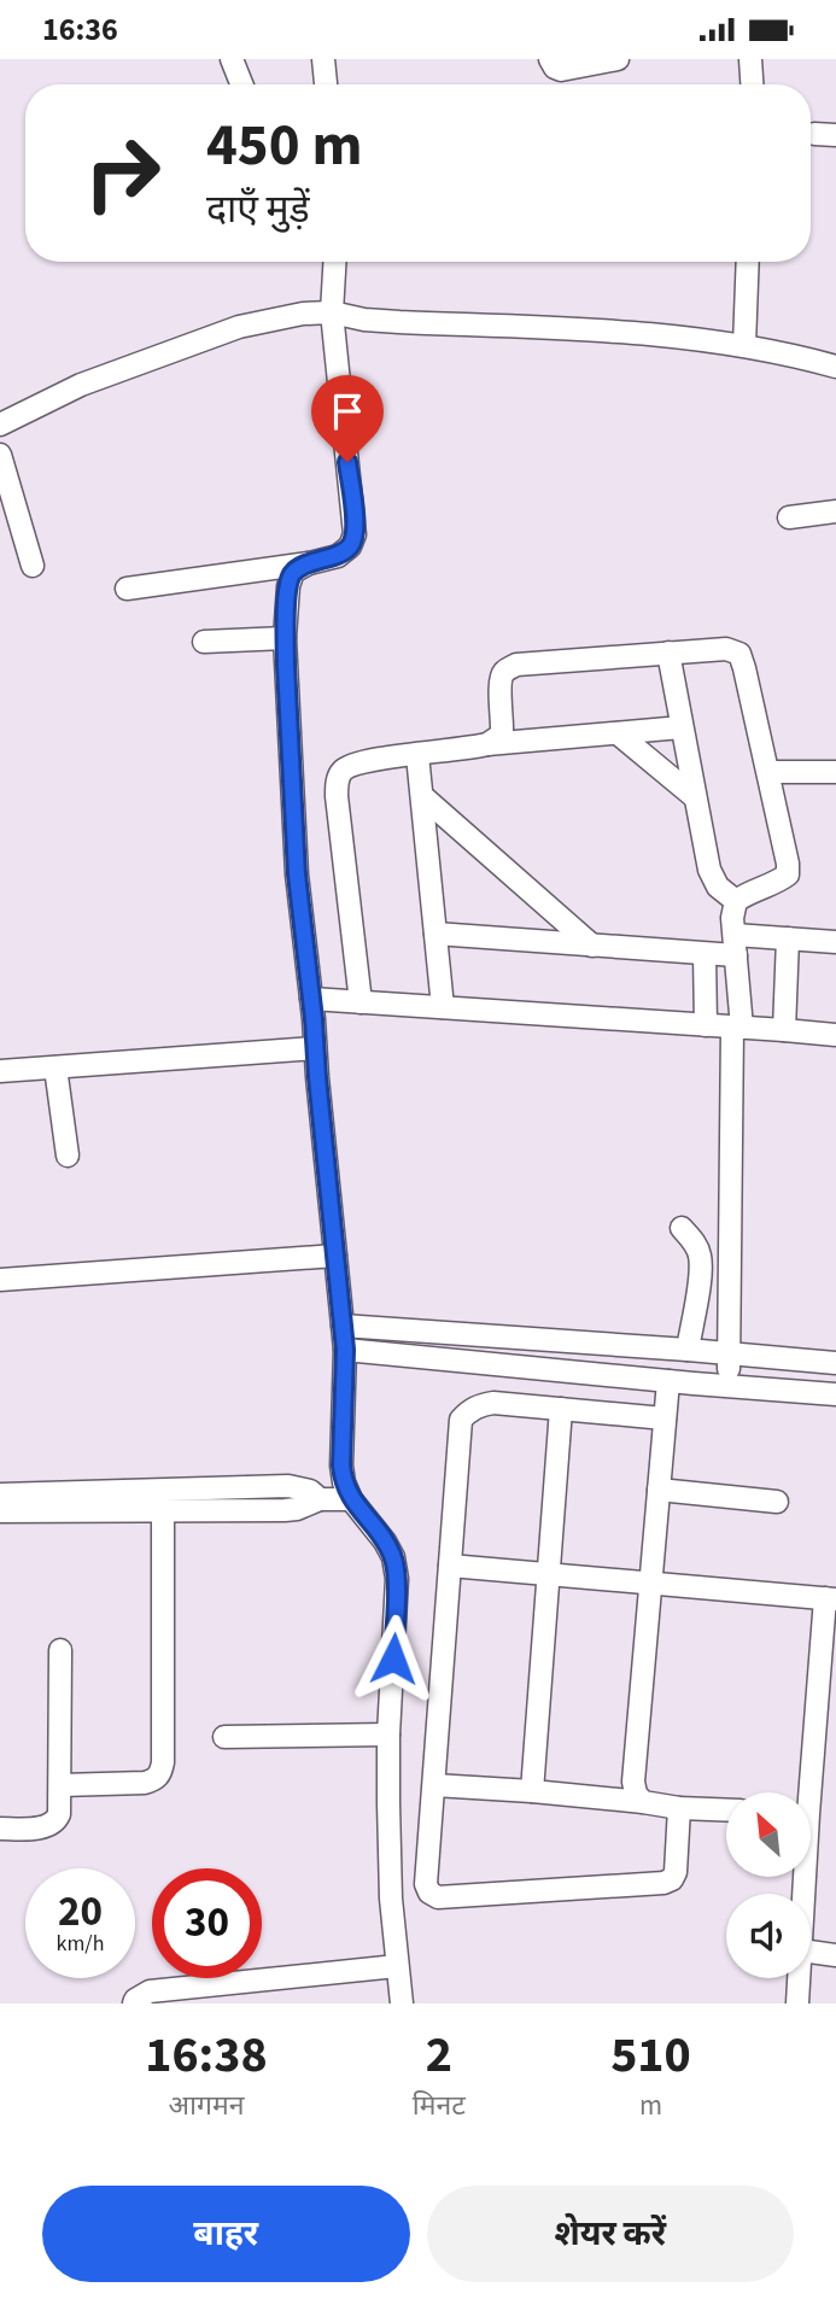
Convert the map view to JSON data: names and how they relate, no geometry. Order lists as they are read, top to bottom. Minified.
{"north":"top left","page":{"status":"16:36","turn":["450 m","दाएँ मुड़ें"],"speed":"20 km/h","limit":"30","eta":["16:38","आगमन","2","मिनट","510","m"],"buttons":["बाहर","शेयर करें"]}}
